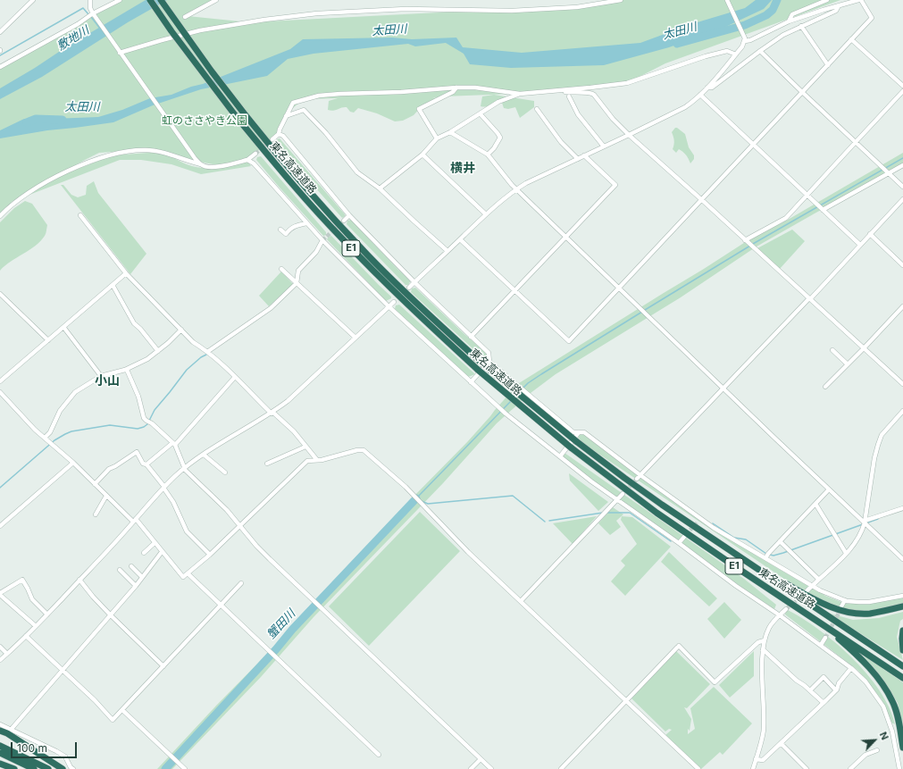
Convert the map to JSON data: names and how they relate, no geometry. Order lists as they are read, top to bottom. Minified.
{"streets":{"highway":["東名高速道路","E1"]},"districts":["横井","小山"],"water":["太田川","敷地川","蟹田川"],"parks":["虹のささやき公園"],"scale_bar":"100 m","north":"top right"}
